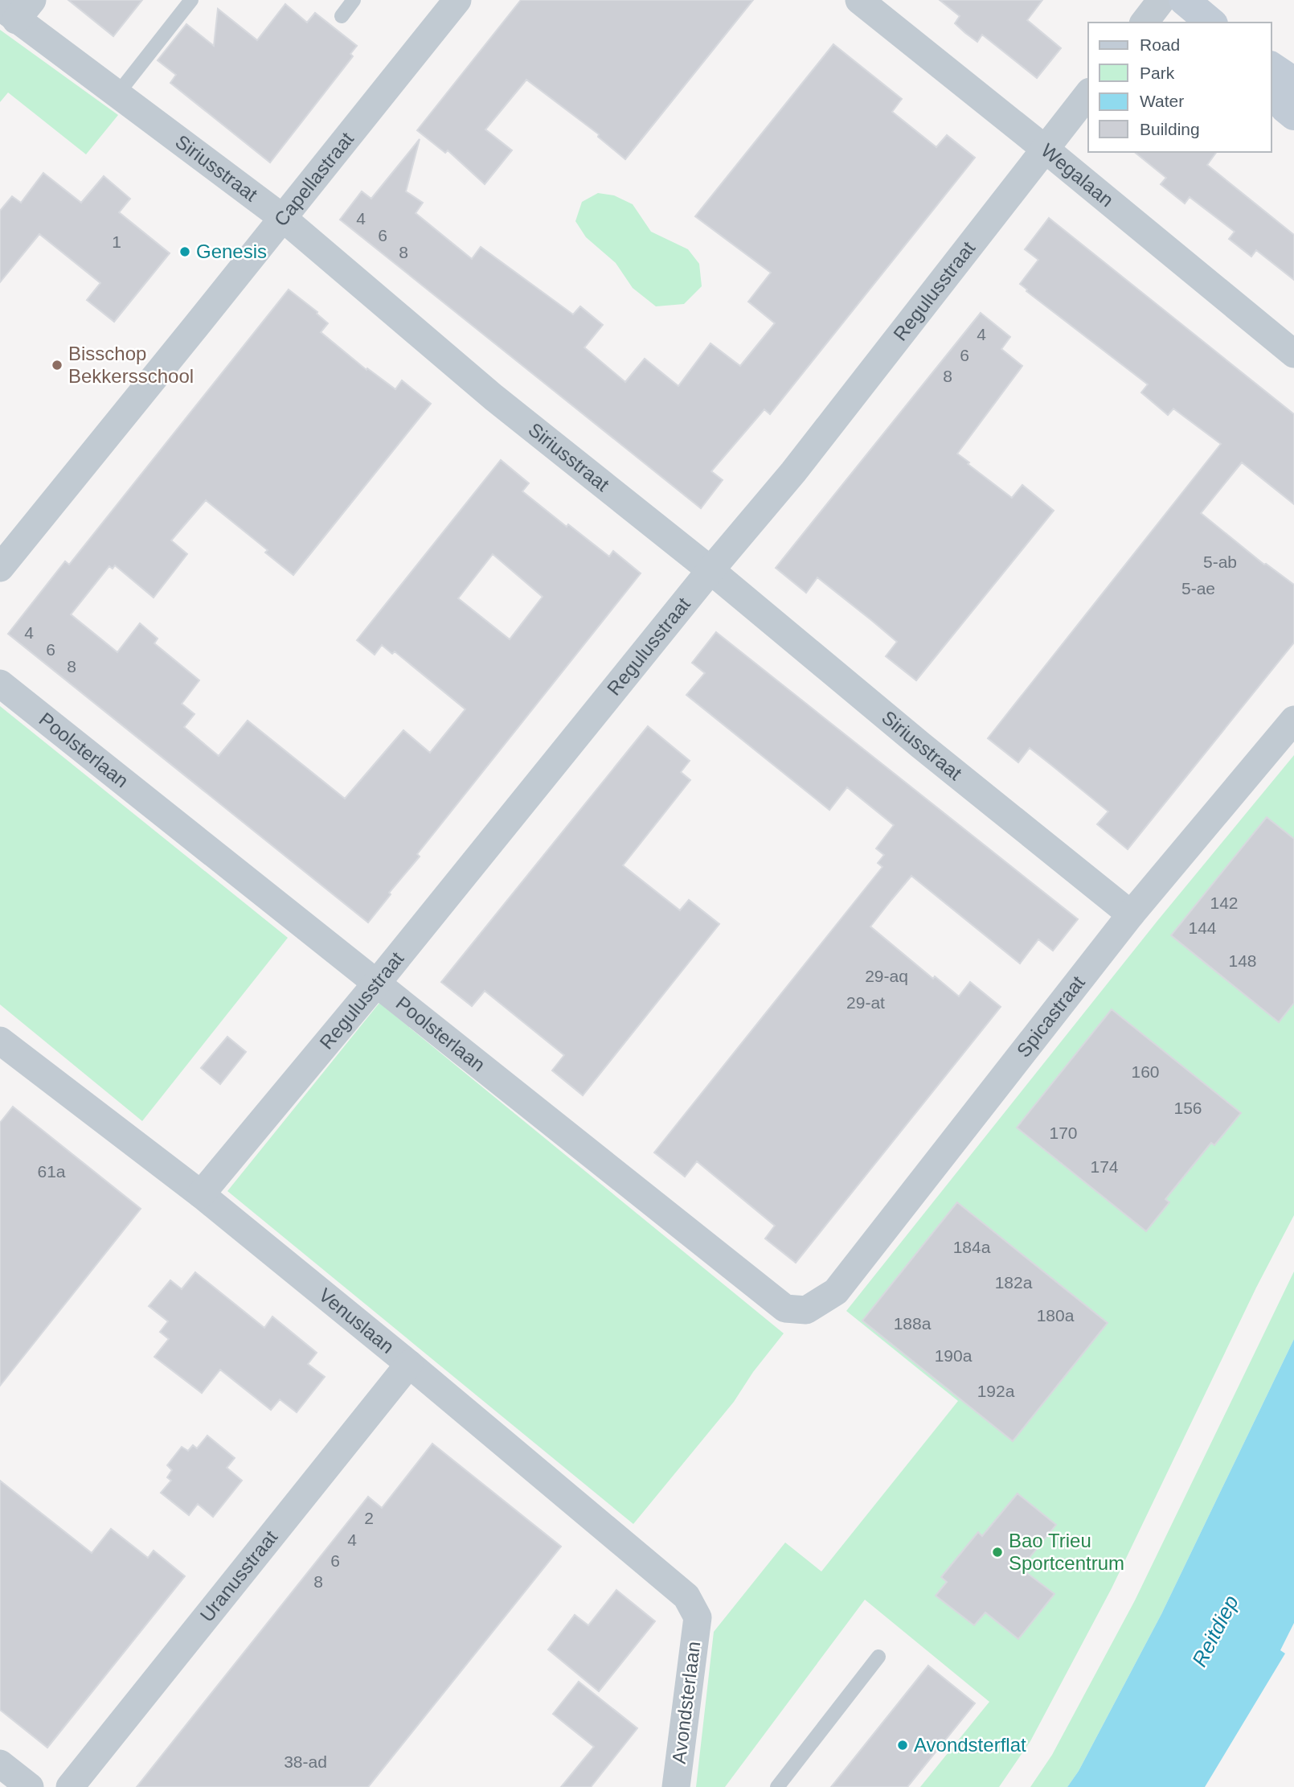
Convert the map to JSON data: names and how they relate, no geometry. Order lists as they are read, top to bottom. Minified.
{"streets":{"street":["Siriusstraat","Wegalaan","Capellastraat","Regulusstraat","Poolsterlaan","Spicastraat","Venuslaan","Uranusstraat","Avondsterlaan"]},"crossings":[["Siriusstraat","Capellastraat"],["Siriusstraat","Regulusstraat"],["Siriusstraat","Spicastraat"],["Wegalaan","Regulusstraat"],["Regulusstraat","Poolsterlaan"],["Regulusstraat","Venuslaan"],["Poolsterlaan","Spicastraat"],["Venuslaan","Uranusstraat"],["Venuslaan","Avondsterlaan"]],"water":["Reitdiep"],"places":["Genesis","Bisschop Bekkersschool","Bao Trieu Sportcentrum","Avondsterflat"],"house_numbers":["4","6","1","8","4","6","8","5-ab","5-ae","4","6","8","142","144","148","29-aq","29-at","160","156","170","174","61a","184a","182a","180a","188a","190a","192a","2","4","6","8","38-ad"],"legend":["Road","Park","Water","Building"]}
